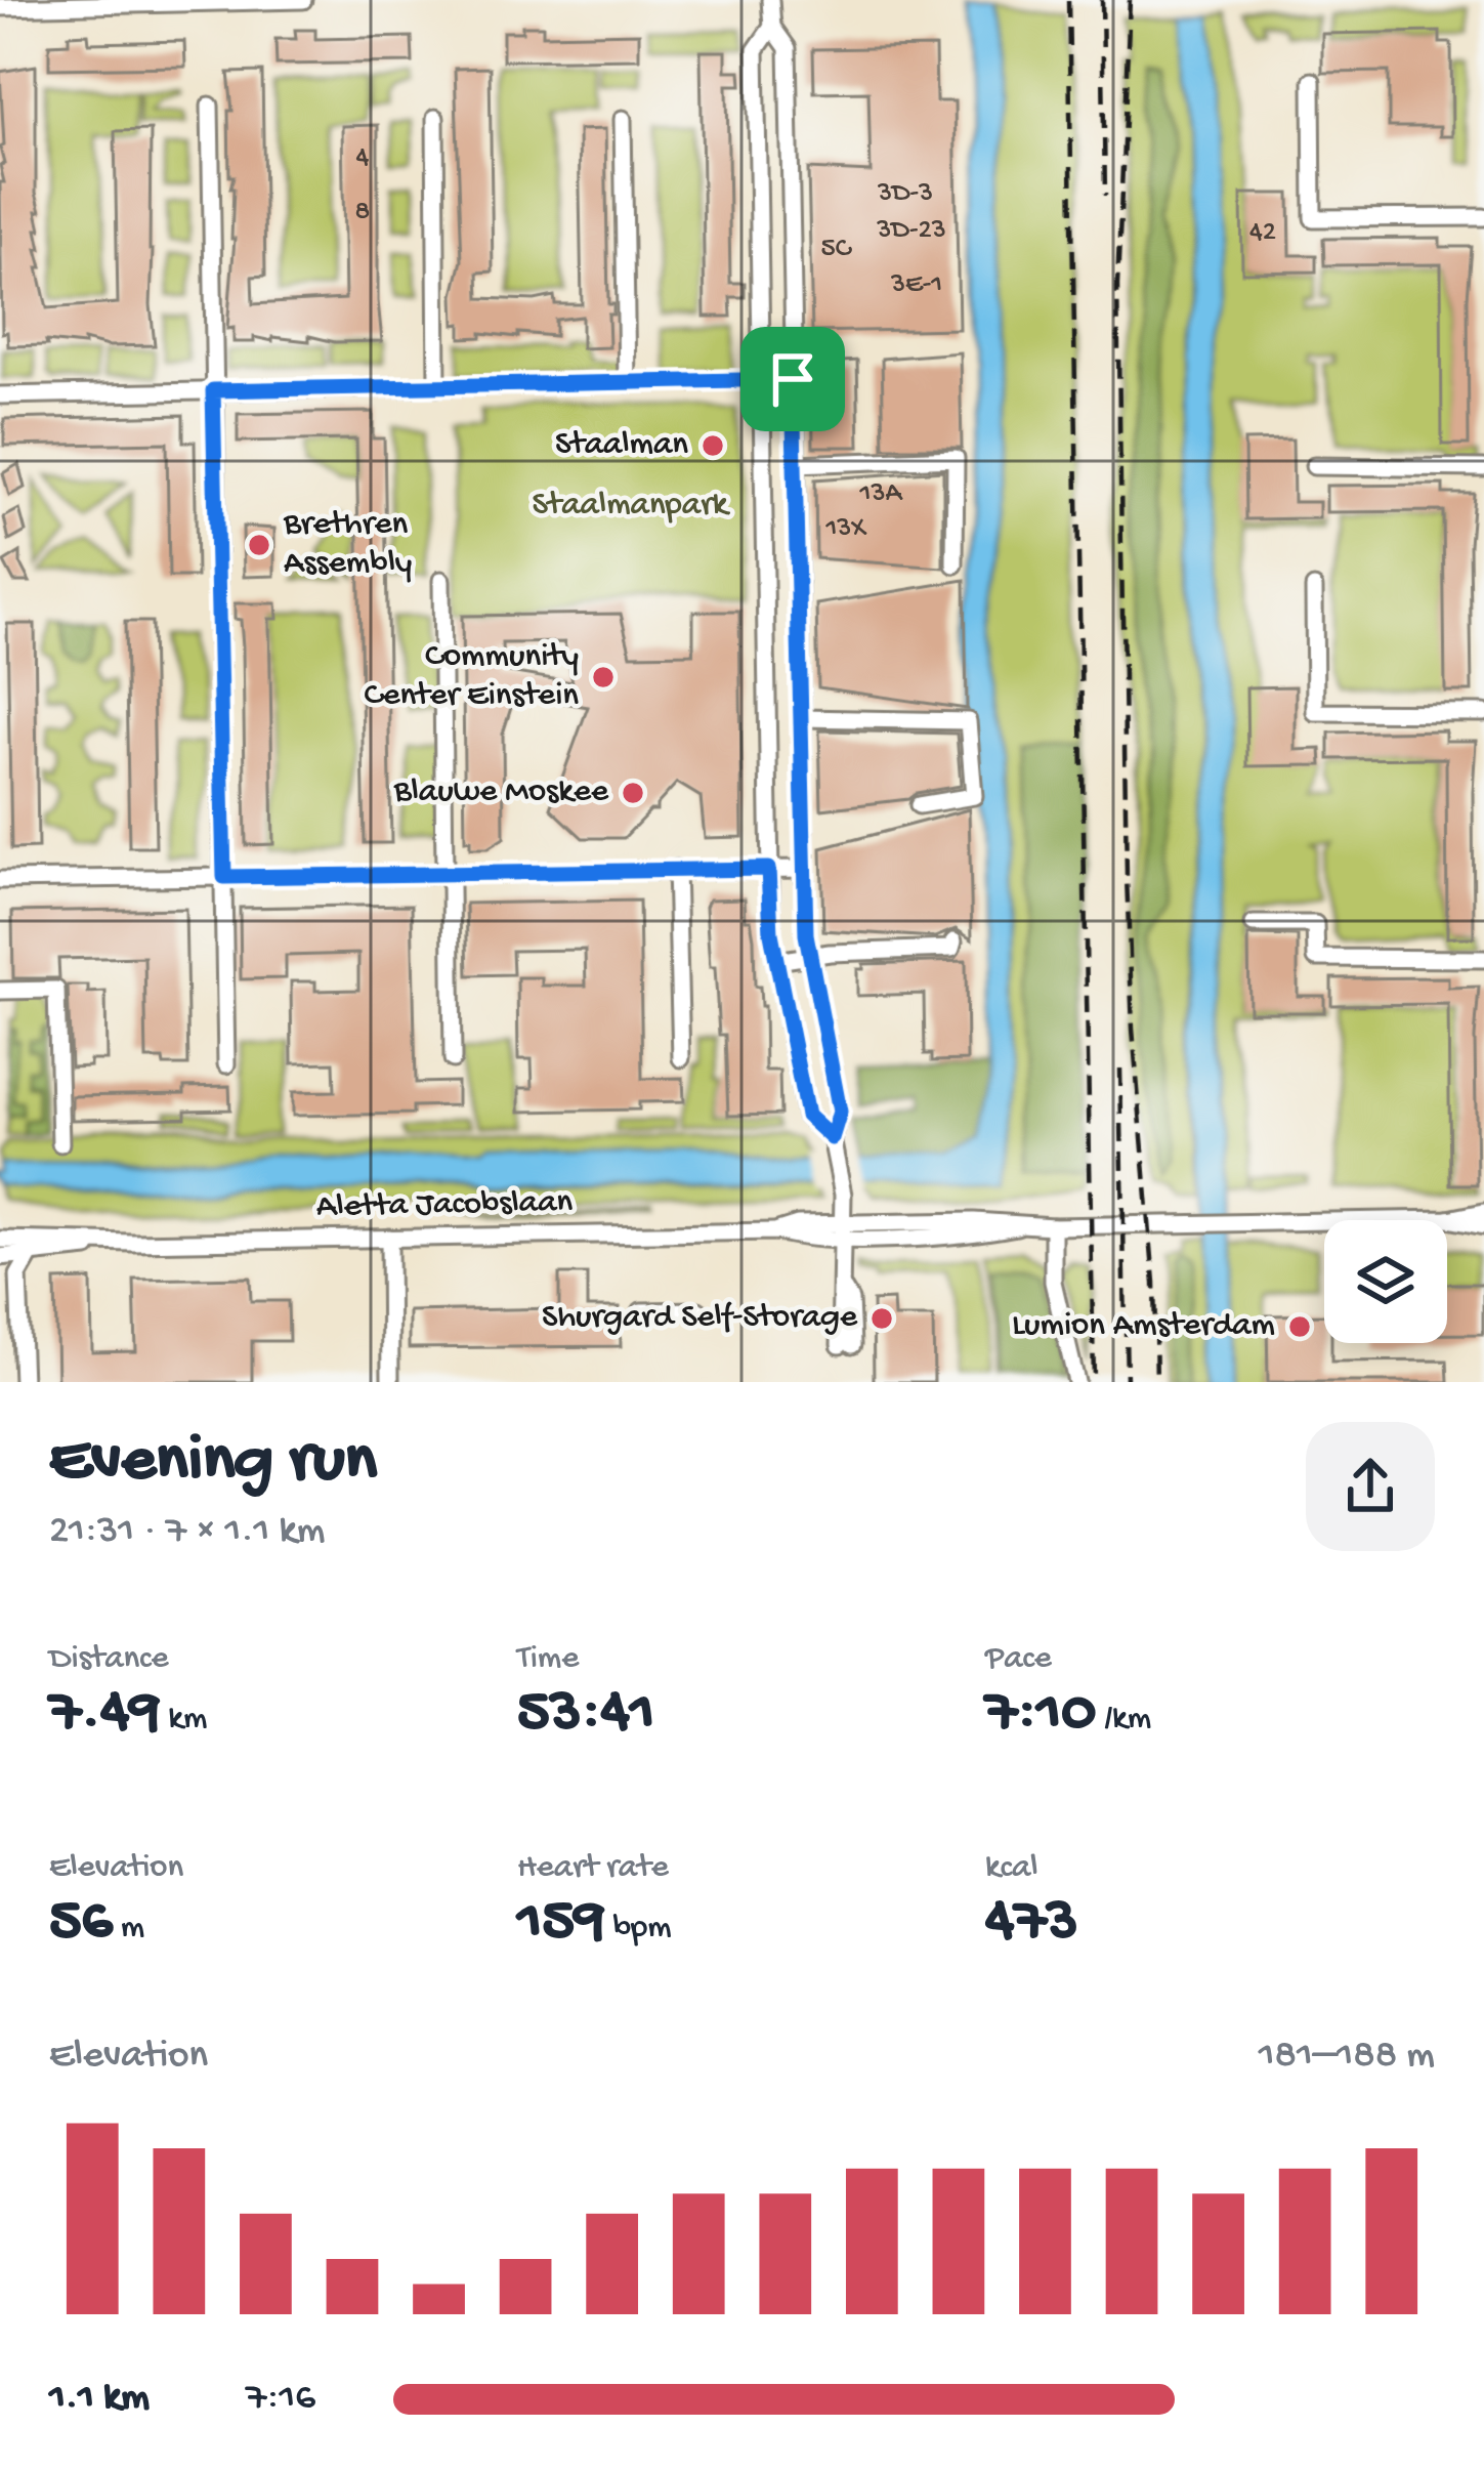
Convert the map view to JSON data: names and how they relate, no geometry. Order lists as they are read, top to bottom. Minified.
{"streets":{"street":["Aletta Jacobslaan"]},"parks":["Staalmanpark"],"places":["Staalman","Brethren Assembly","Community Center Einstein","Blauwe Moskee","Shurgard Self-Storage","Lumion Amsterdam"],"house_numbers":["4","3D-3","8","3D-23","42","5C","3E-1","13A","13X"],"page":{"heading":["Evening run","21:31 · 7 × 1.1 km"],"stats":[["Distance","7.49 km"],["Time","53:41"],["Pace","7:10 /km"],["Elevation","56 m"],["Heart rate","159 bpm"],["kcal","473"]],"chart":["Elevation","181–188 m"],"list":[{"name":"1.1 km","note":"7:16"}]}}
